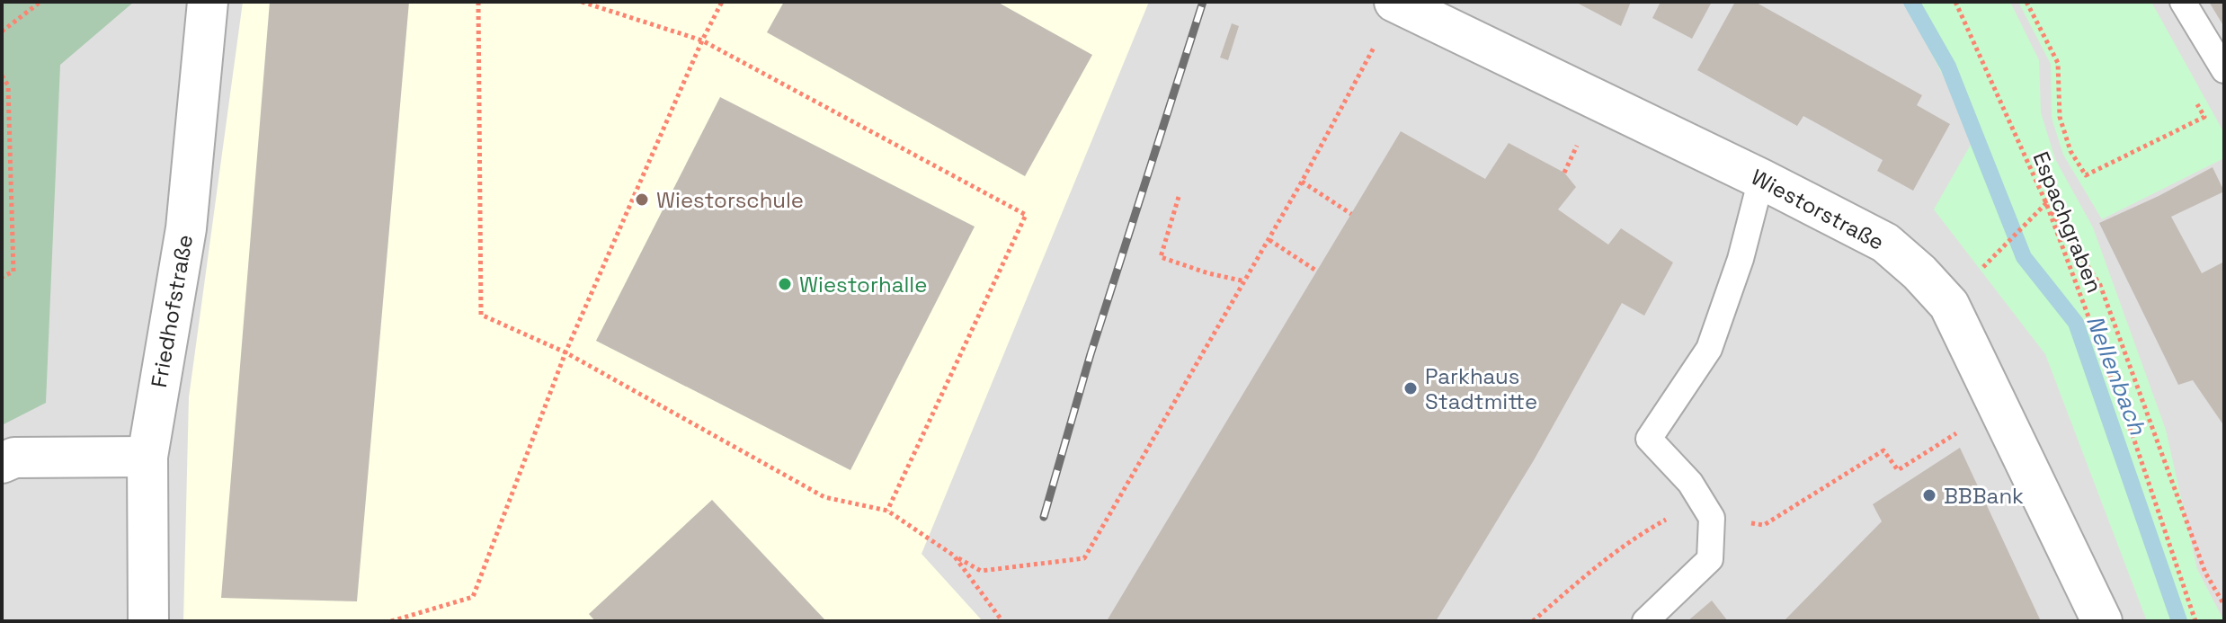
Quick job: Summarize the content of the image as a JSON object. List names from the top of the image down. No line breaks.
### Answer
{"streets":{"street":["Wiestorstraße","Friedhofstraße"],"path":["Espachgraben"]},"water":["Nellenbach"],"places":["Wiestorschule","Wiestorhalle","Parkhaus Stadtmitte","BBBank"]}
